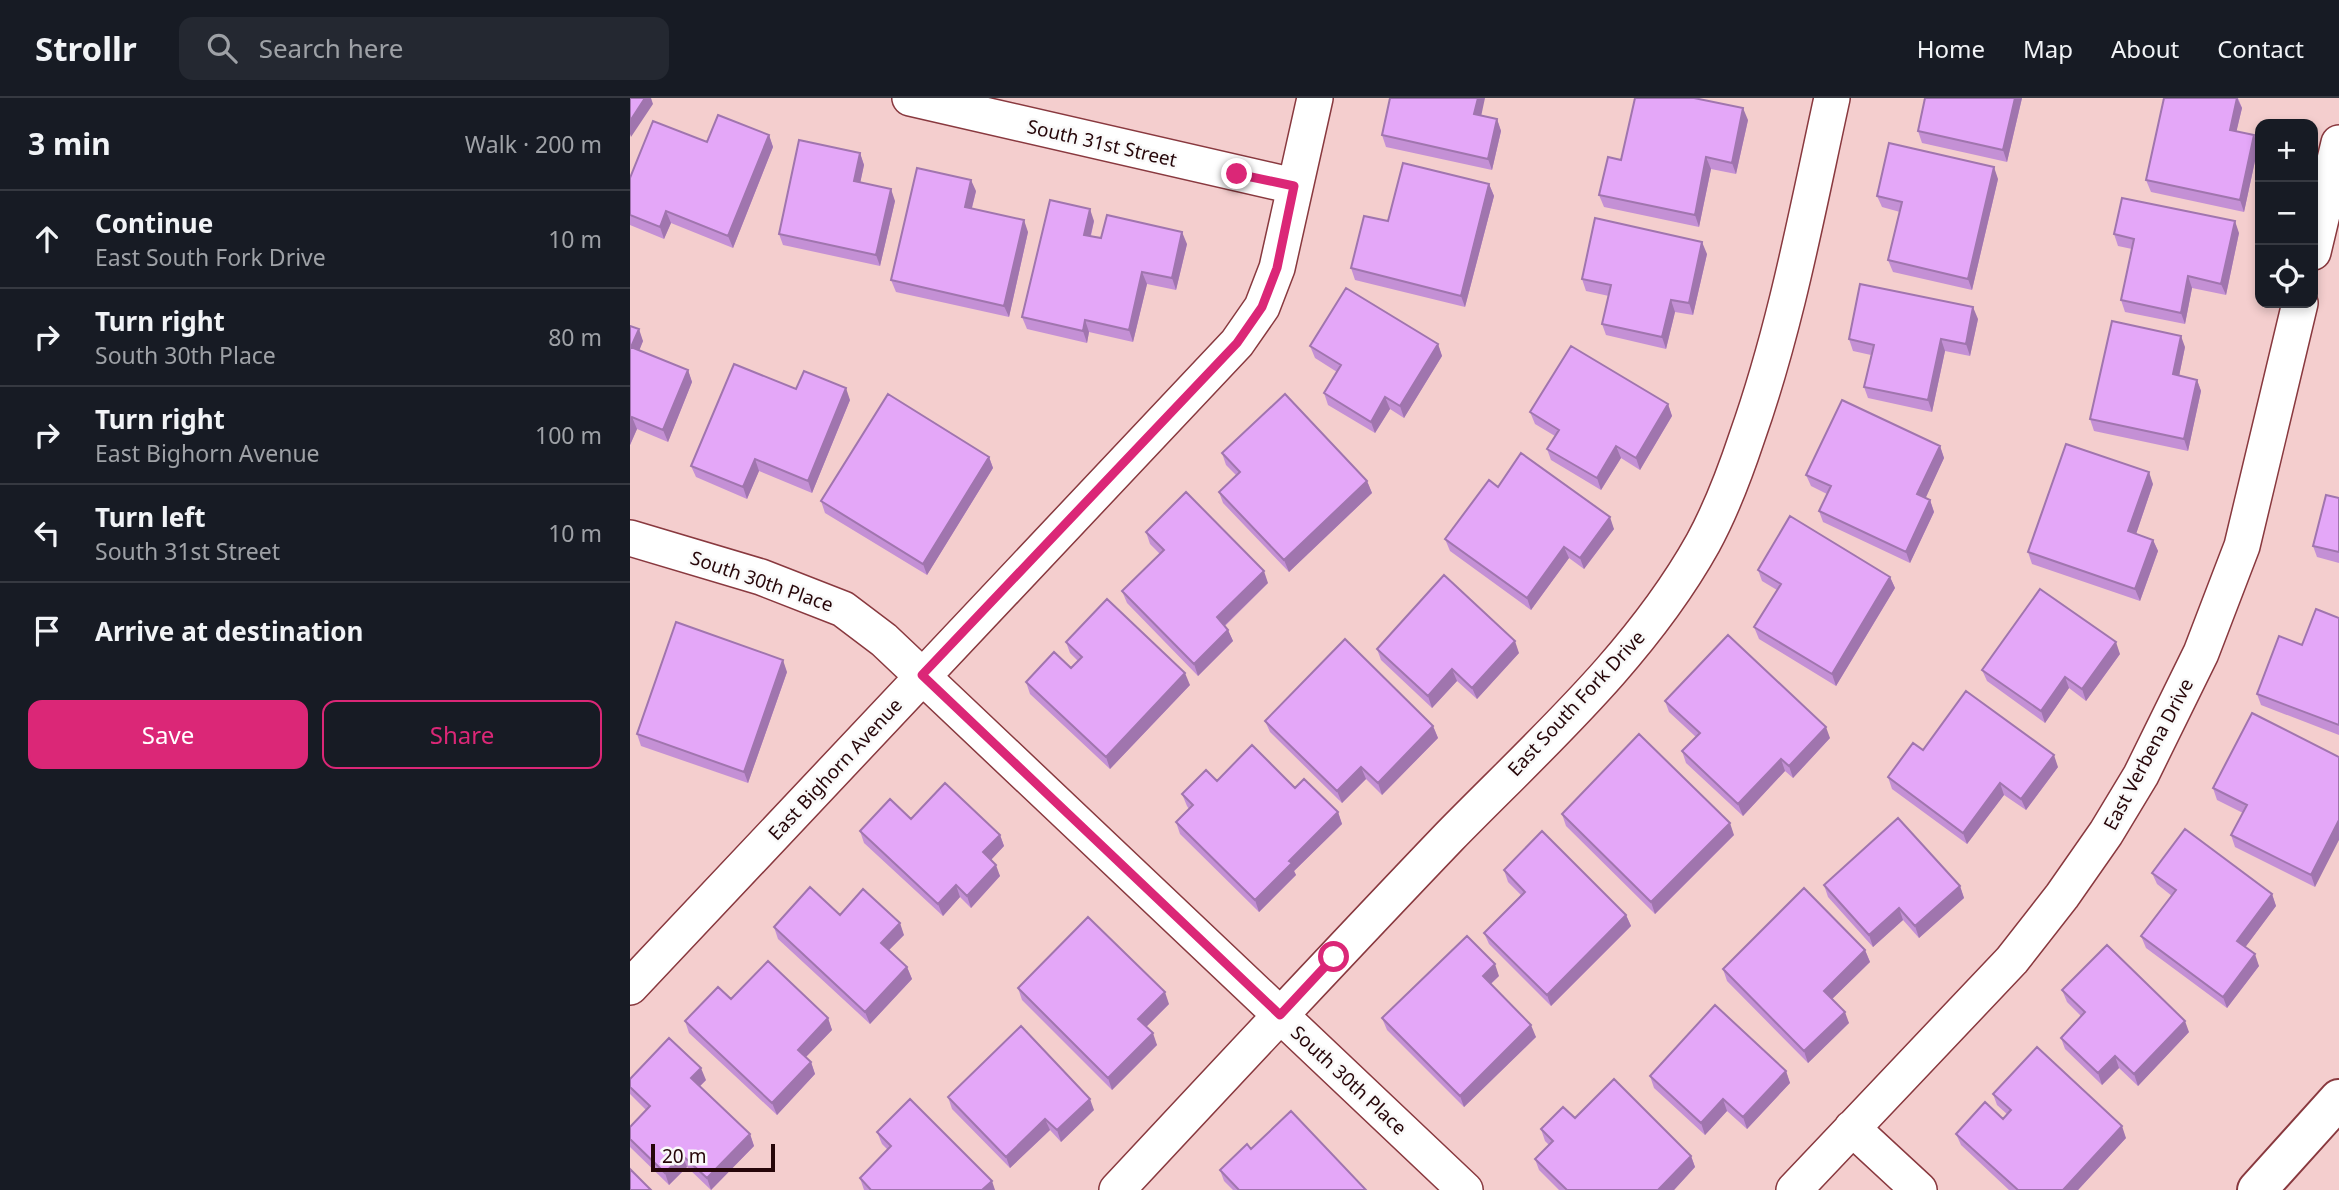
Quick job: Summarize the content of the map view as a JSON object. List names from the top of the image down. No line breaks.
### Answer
{"streets":{"street":["South 31st Street","South 30th Place","East South Fork Drive","East Verbena Drive","East Bighorn Avenue"]},"crossings":[["South 31st Street","East Bighorn Avenue"],["South 30th Place","East South Fork Drive"],["South 30th Place","East Bighorn Avenue"]],"scale_bar":"20 m","page":{"header":"Strollr","search":"Search here","nav":["Home","Map","About","Contact"],"heading":["3 min","Walk · 200 m"],"map_buttons":["+","−"],"list":[["Continue","East South Fork Drive","10 m"],["Turn right","South 30th Place","80 m"],["Turn right","East Bighorn Avenue","100 m"],["Turn left","South 31st Street","10 m"],"Arrive at destination"],"buttons":["Save","Share"],"scale":"20 m"}}
